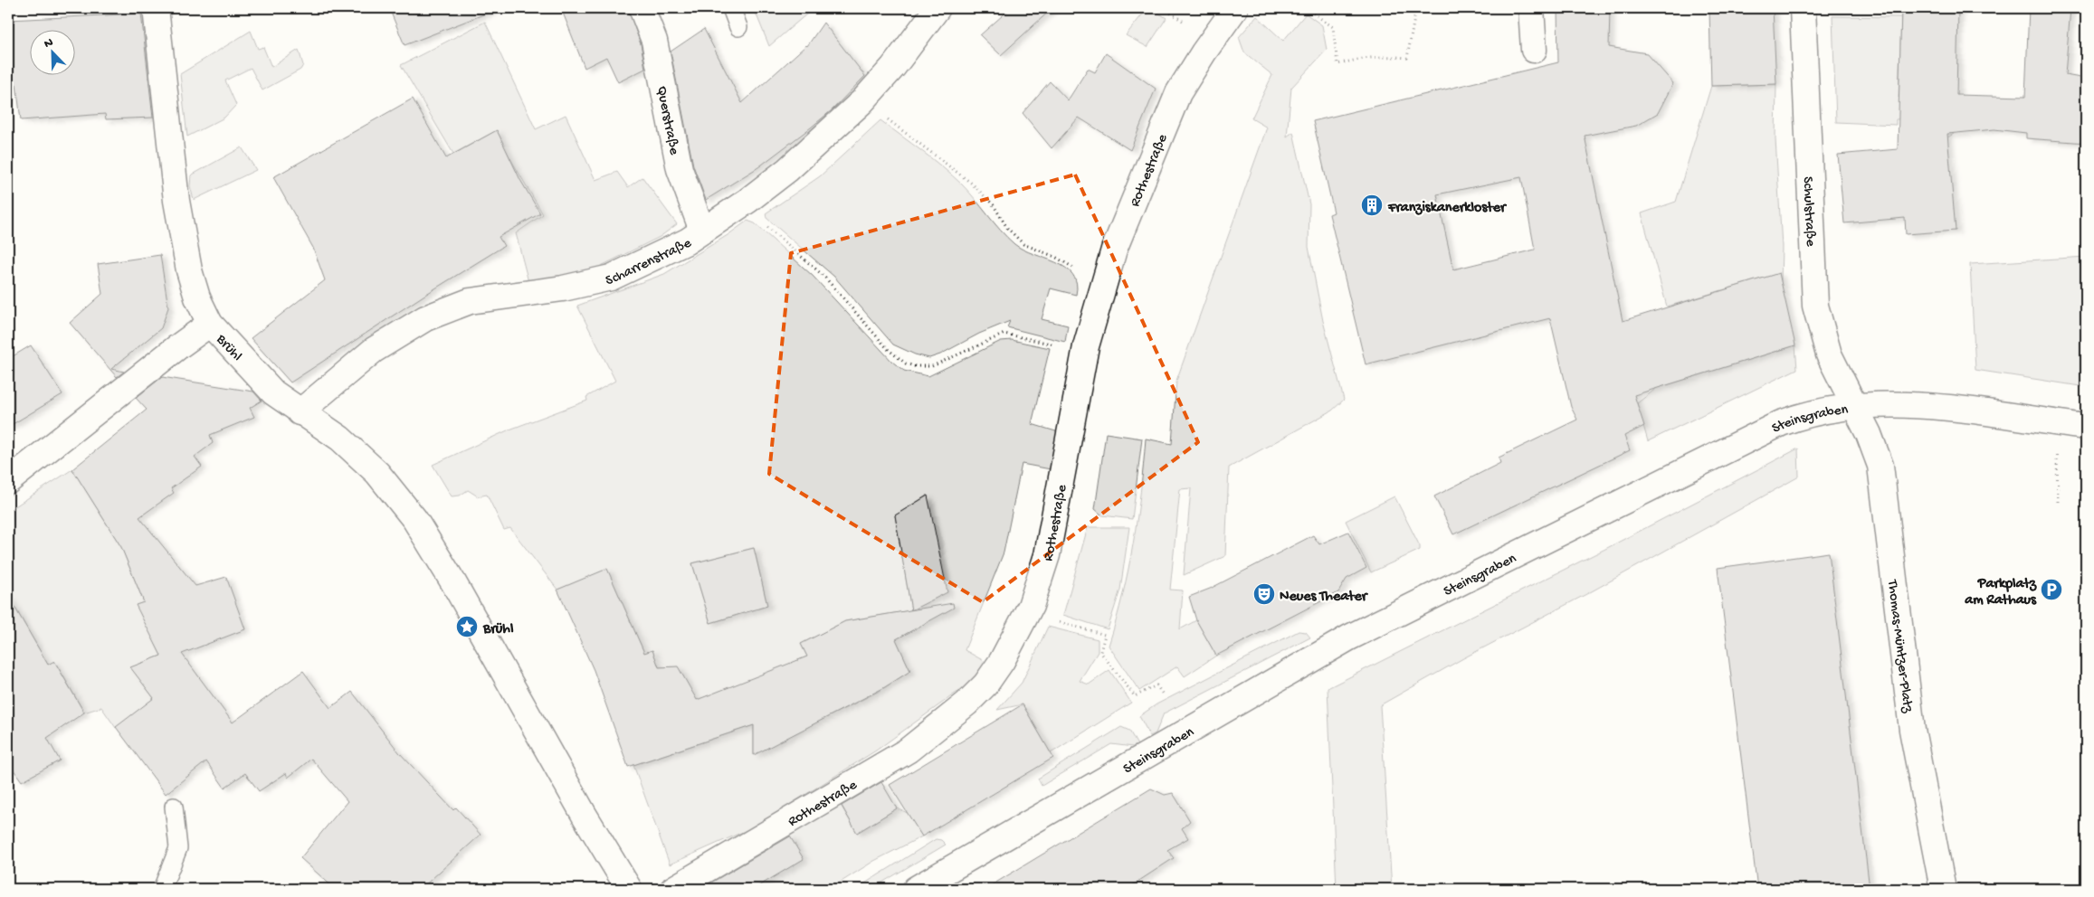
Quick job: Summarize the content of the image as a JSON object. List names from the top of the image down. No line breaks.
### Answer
{"streets":{"street":["Querstraße","Rothestraße","Schulstraße","Scharrenstraße","Brühl","Steinsgraben","Thomas-Müntzer-Platz"]},"crossings":[["Querstraße","Scharrenstraße"],["Schulstraße","Steinsgraben"],["Schulstraße","Thomas-Müntzer-Platz"],["Scharrenstraße","Brühl"],["Steinsgraben","Thomas-Müntzer-Platz"]],"places":{"building":["Franziskanerkloster"],"parking":["Parkplatz am Rathaus"],"theatre":["Neues Theater"],"place":["Brühl"]},"north":"top left"}
